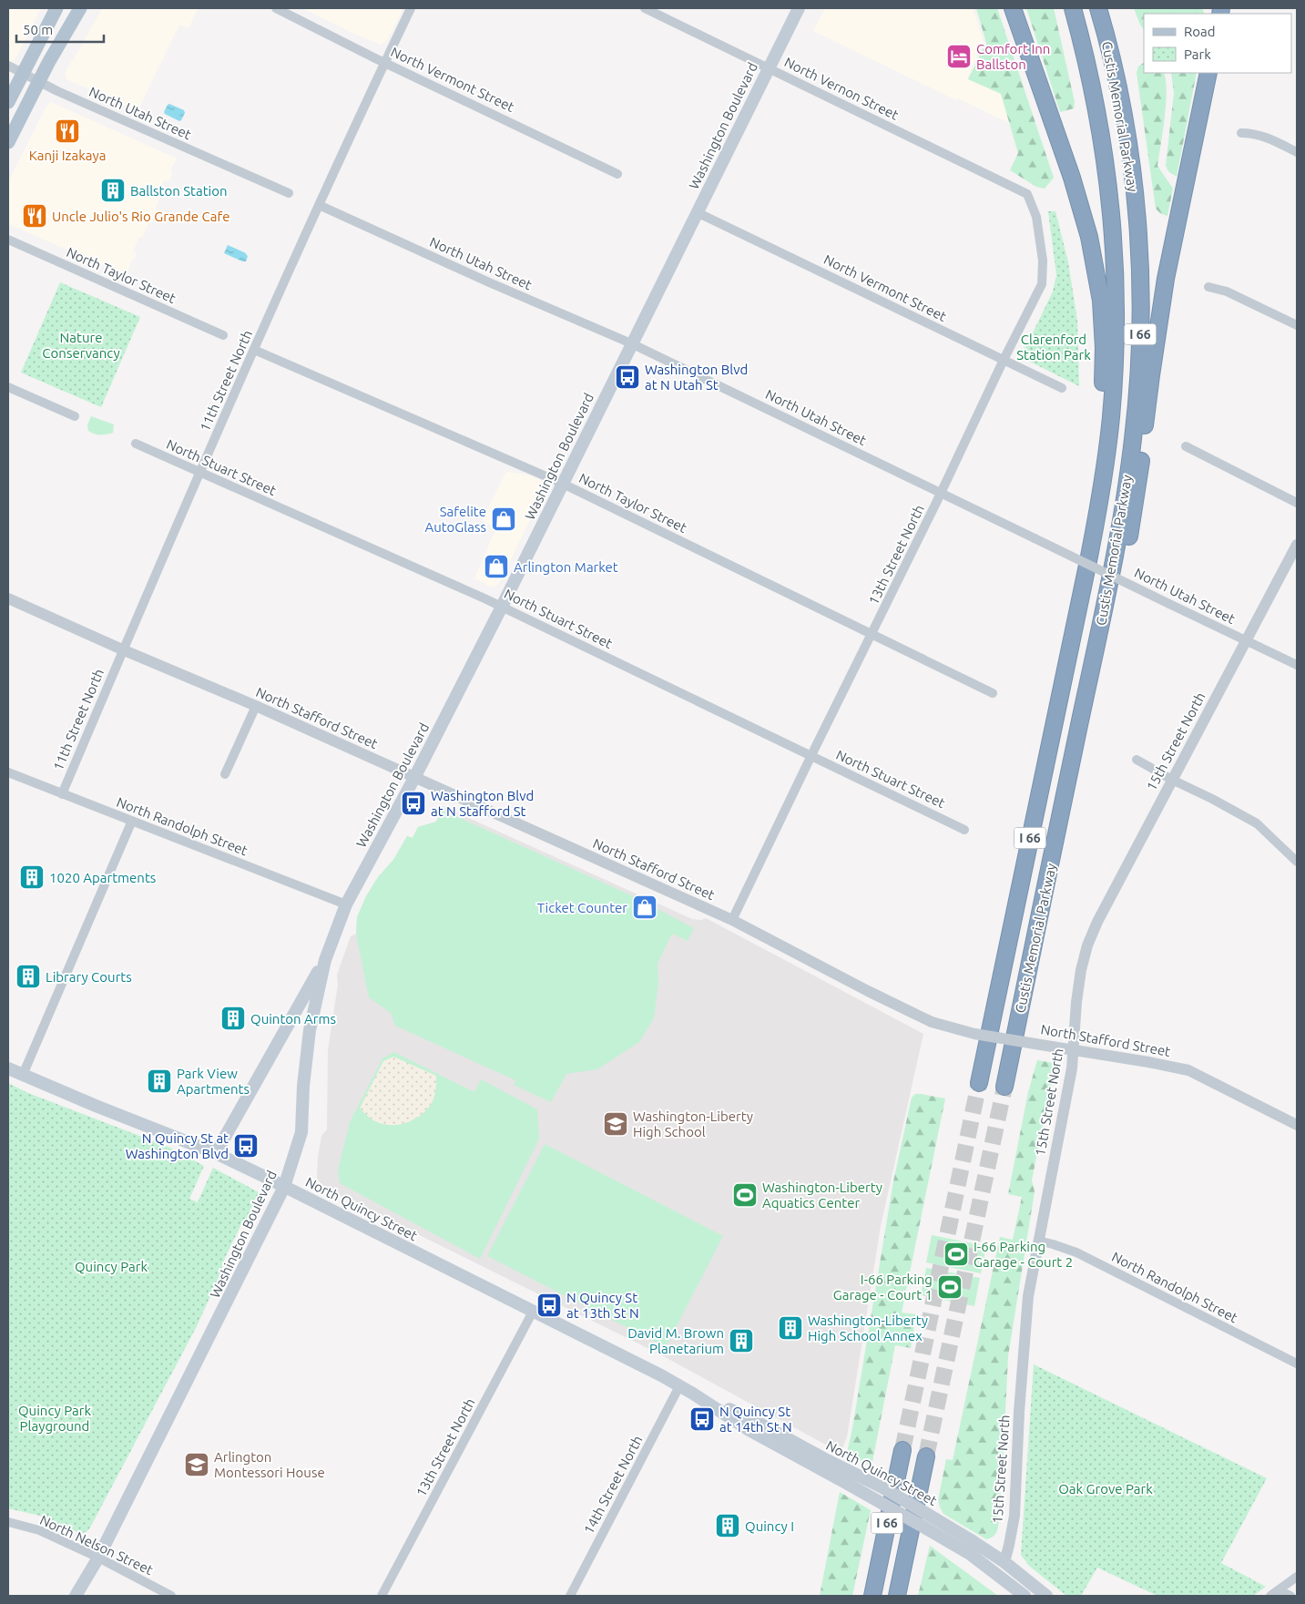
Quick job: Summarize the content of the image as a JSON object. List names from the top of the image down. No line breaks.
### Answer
{"streets":{"highway":["Custis Memorial Parkway","I 66"],"main road":["Washington Boulevard","North Quincy Street"],"street":["North Vermont Street","North Vernon Street","North Utah Street","North Taylor Street","11th Street North","North Stuart Street","13th Street North","North Stafford Street","15th Street North","North Randolph Street","14th Street North","North Nelson Street"]},"crossings":[["North Vermont Street","Washington Boulevard"],["North Vermont Street","11th Street North"],["North Vermont Street","13th Street North"],["North Vernon Street","Washington Boulevard"],["North Vernon Street","13th Street North"],["North Utah Street","Washington Boulevard"],["North Utah Street","11th Street North"],["North Utah Street","13th Street North"],["North Utah Street","15th Street North"],["Washington Boulevard","North Taylor Street"],["Washington Boulevard","North Stuart Street"],["Washington Boulevard","North Stafford Street"],["Washington Boulevard","North Randolph Street"],["Washington Boulevard","North Quincy Street"],["Washington Boulevard","North Nelson Street"],["North Taylor Street","11th Street North"],["North Taylor Street","13th Street North"],["11th Street North","North Stuart Street"],["11th Street North","North Stafford Street"],["11th Street North","North Randolph Street"],["North Stuart Street","13th Street North"],["13th Street North","North Stafford Street"],["13th Street North","North Quincy Street"],["North Stafford Street","15th Street North"],["15th Street North","North Randolph Street"],["15th Street North","North Quincy Street"],["North Quincy Street","14th Street North"]],"parks":["Nature Conservancy","Clarenford Station Park","Quincy Park","Quincy Park Playground","Oak Grove Park"],"places":{"hotel":["Comfort Inn Ballston"],"restaurant":["Kanji Izakaya","Uncle Julio's Rio Grande Cafe"],"building":["Ballston Station","1020 Apartments","Library Courts","Quinton Arms","Park View Apartments","Washington-Liberty High School Annex","David M. Brown Planetarium","Quincy I"],"bus stop":["Washington Blvd at N Utah St","Washington Blvd at N Stafford St","N Quincy St at Washington Blvd","N Quincy St at 13th St N","N Quincy St at 14th St N"],"shop":["Safelite AutoGlass","Arlington Market","Ticket Counter"],"school or university":["Washington-Liberty High School","Arlington Montessori House"],"sports":["Washington-Liberty Aquatics Center","I-66 Parking Garage - Court 2","I-66 Parking Garage - Court 1"]},"legend":["Road","Park"],"scale_bar":"50 m"}
